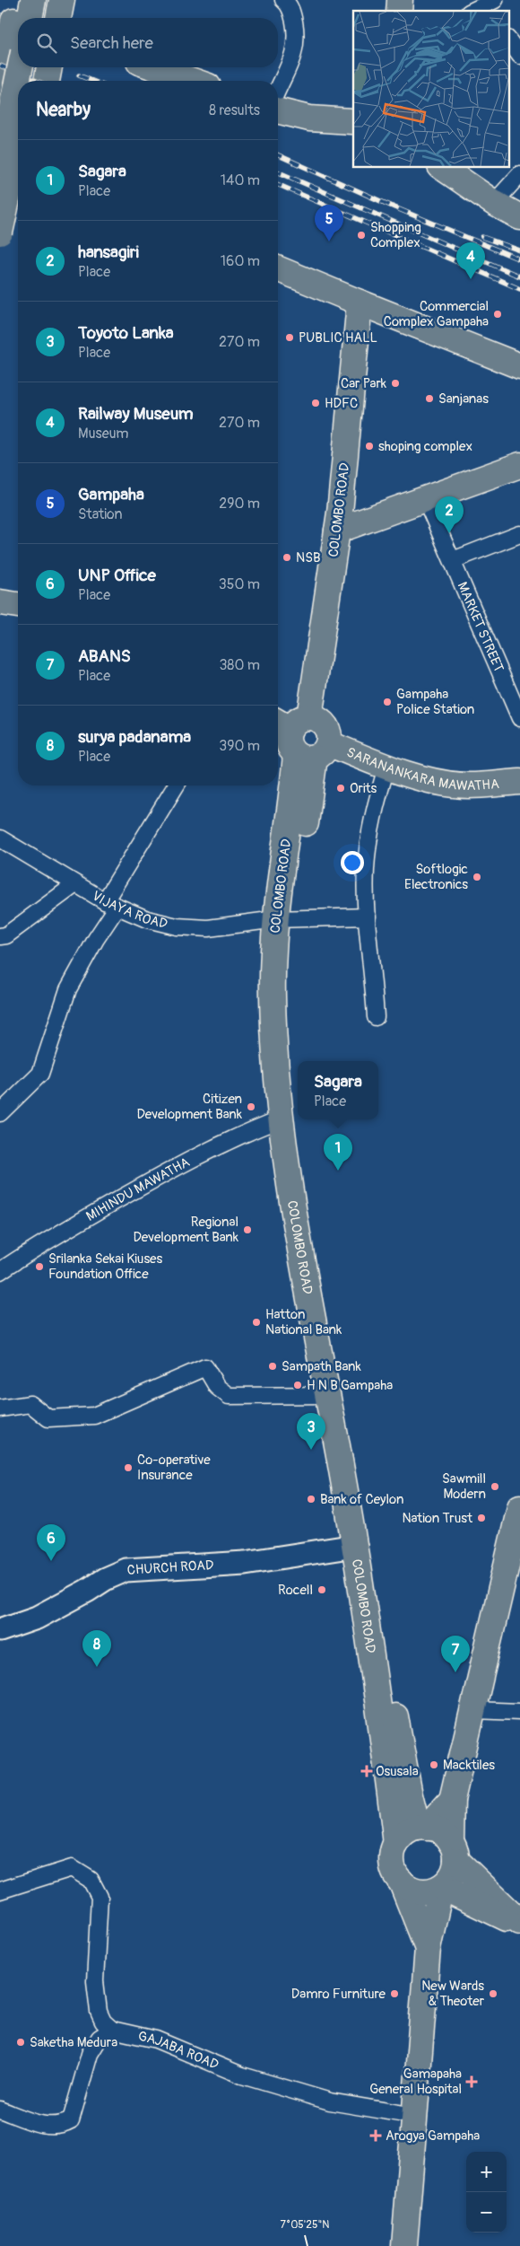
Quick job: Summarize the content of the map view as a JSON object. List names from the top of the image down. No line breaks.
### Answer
{"streets":{"main road":["COLOMBO ROAD","SARANANKARA MAWATHA"],"street":["MARKET STREET","VIJAYA ROAD","MIHINDU MAWATHA","CHURCH ROAD","GAJABA ROAD"]},"crossings":[["COLOMBO ROAD","SARANANKARA MAWATHA"],["COLOMBO ROAD","VIJAYA ROAD"],["COLOMBO ROAD","MIHINDU MAWATHA"],["COLOMBO ROAD","CHURCH ROAD"]],"places":{"other":["Shopping Complex","Commercial Complex Gampaha","PUBLIC HALL","Car Park","Sanjanas","HDFC","shoping complex","NSB","Gampaha Police Station","Orits","Softlogic Electronics","Citizen Development Bank","Regional Development Bank","Srilanka Sekai Kiuses Foundation Office","Hatton National Bank","Sampath Bank","H N B Gampaha","Co-operative Insurance","Sawmill Modern","Bank of Ceylon","Nation Trust","Rocell","Macktiles","Damro Furniture","New Wards & Theoter","Saketha Medura"],"health":["Osusala","Gamapaha General Hospital","Arogya Gampaha"]},"page":{"search":"Search here","heading":["Nearby","8 results"],"list":[{"mark":"1","name":"Sagara","note":"Place","value":"140 m"},{"mark":"2","name":"hansagiri","note":"Place","value":"160 m"},{"mark":"3","name":"Toyoto Lanka","note":"Place","value":"270 m"},{"mark":"4","name":"Railway Museum","note":"Museum","value":"270 m"},{"mark":"5","name":"Gampaha","note":"Station","value":"290 m"},{"mark":"6","name":"UNP Office","note":"Place","value":"350 m"},{"mark":"7","name":"ABANS","note":"Place","value":"380 m"},{"mark":"8","name":"surya padanama","note":"Place","value":"390 m"}],"pins":["5","4","2","1","3","6","8","7"],"popup":["Sagara","Place"],"map_buttons":["+","−"]},"coordinates":["7°05'25\"N"]}
